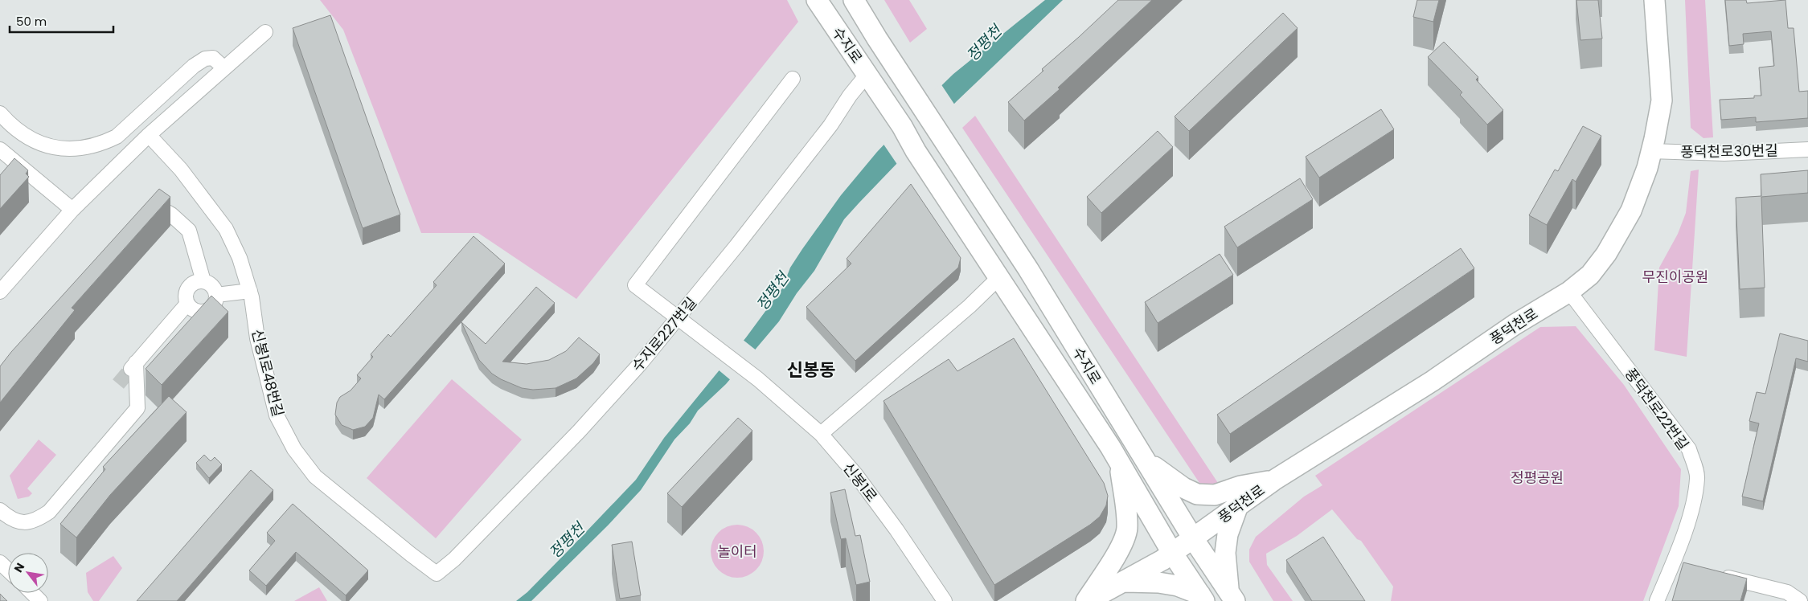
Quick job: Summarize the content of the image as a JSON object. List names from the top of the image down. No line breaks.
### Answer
{"streets":{"main road":["수지로","풍덕천로"],"street":["풍덕천로30번길","수지로227번길","신봉1로48번길","풍덕천로22번길","신봉1로"]},"crossings":[["수지로","풍덕천로"],["수지로","수지로227번길"],["풍덕천로30번길","풍덕천로"],["풍덕천로","풍덕천로22번길"],["수지로227번길","신봉1로48번길"],["수지로227번길","신봉1로"]],"districts":["신봉동"],"water":["정평천"],"parks":["무진이공원","정평공원","놀이터"],"scale_bar":"50 m","north":"top left"}
